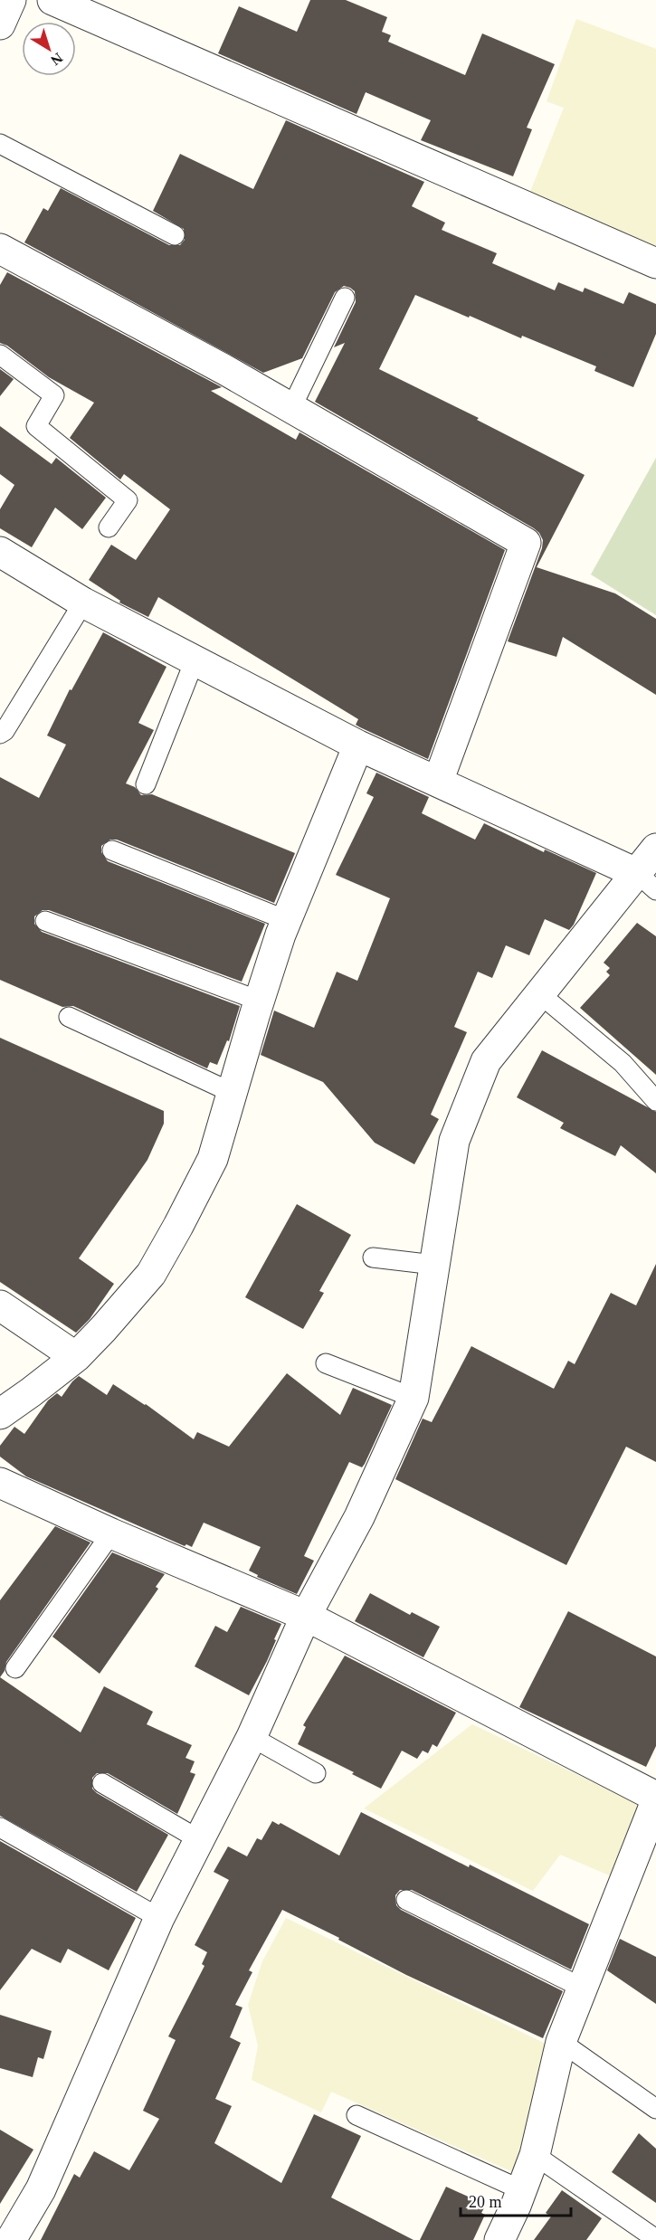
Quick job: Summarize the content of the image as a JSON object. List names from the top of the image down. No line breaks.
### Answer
{"scale_bar":"20 m","north":"bottom right"}
